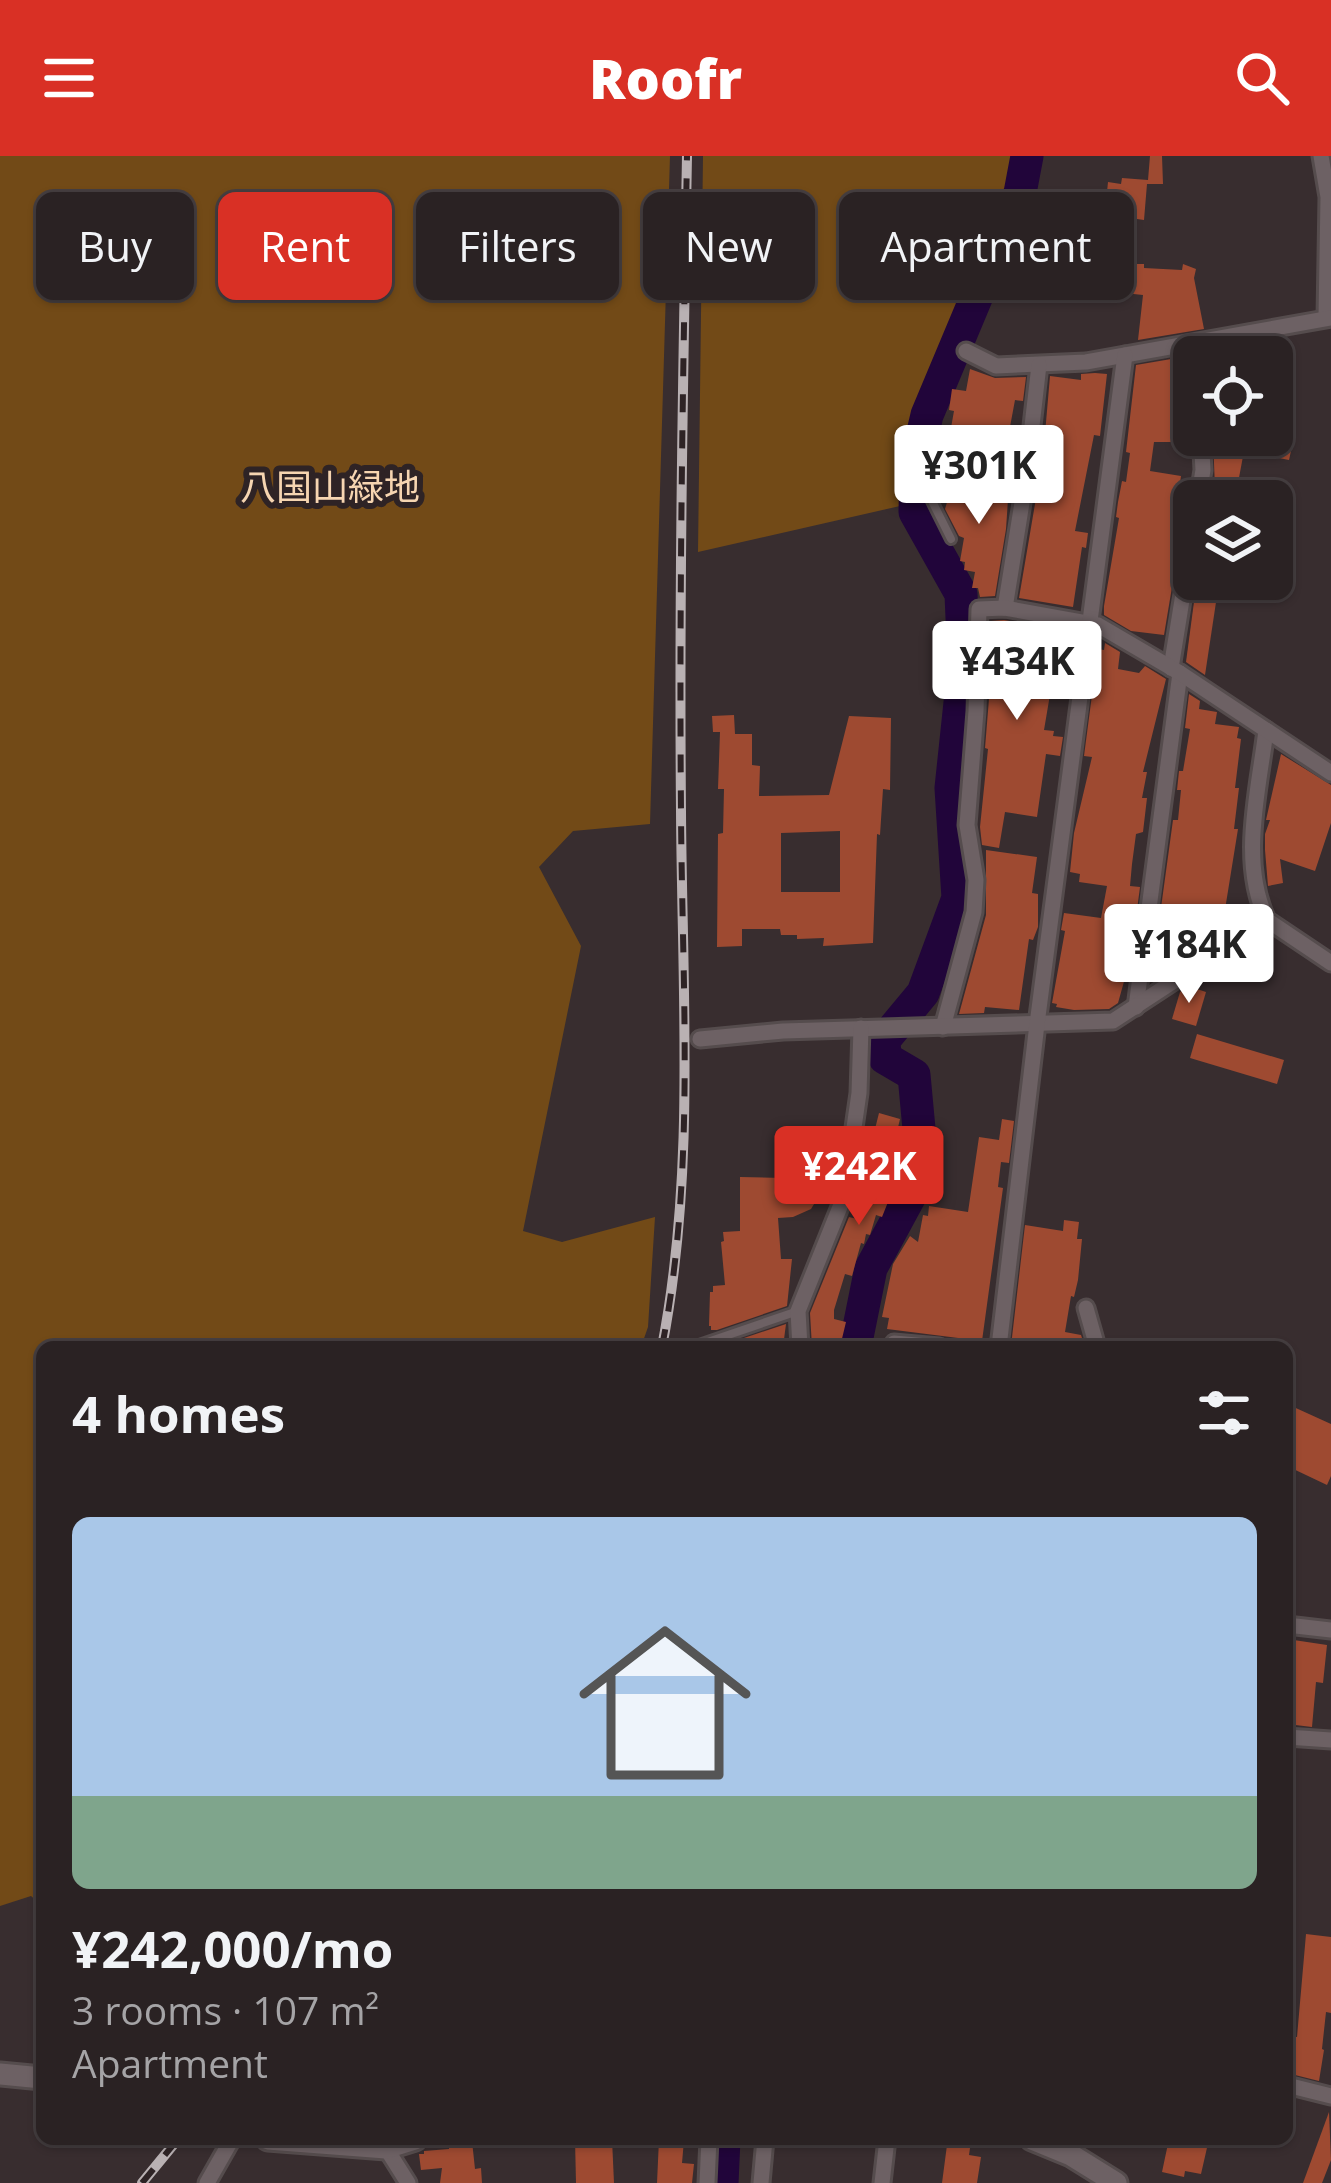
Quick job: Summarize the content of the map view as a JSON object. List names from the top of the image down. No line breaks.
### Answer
{"parks":["八国山緑地"],"page":{"header":"Roofr","chip":["Buy","Rent","Filters","New","Apartment"],"price":["¥301K","¥434K","¥184K","¥242K"],"heading":"4 homes","list":[{"name":"¥242,000/mo","note":"3 rooms · 107 m² · Apartment"}]}}
